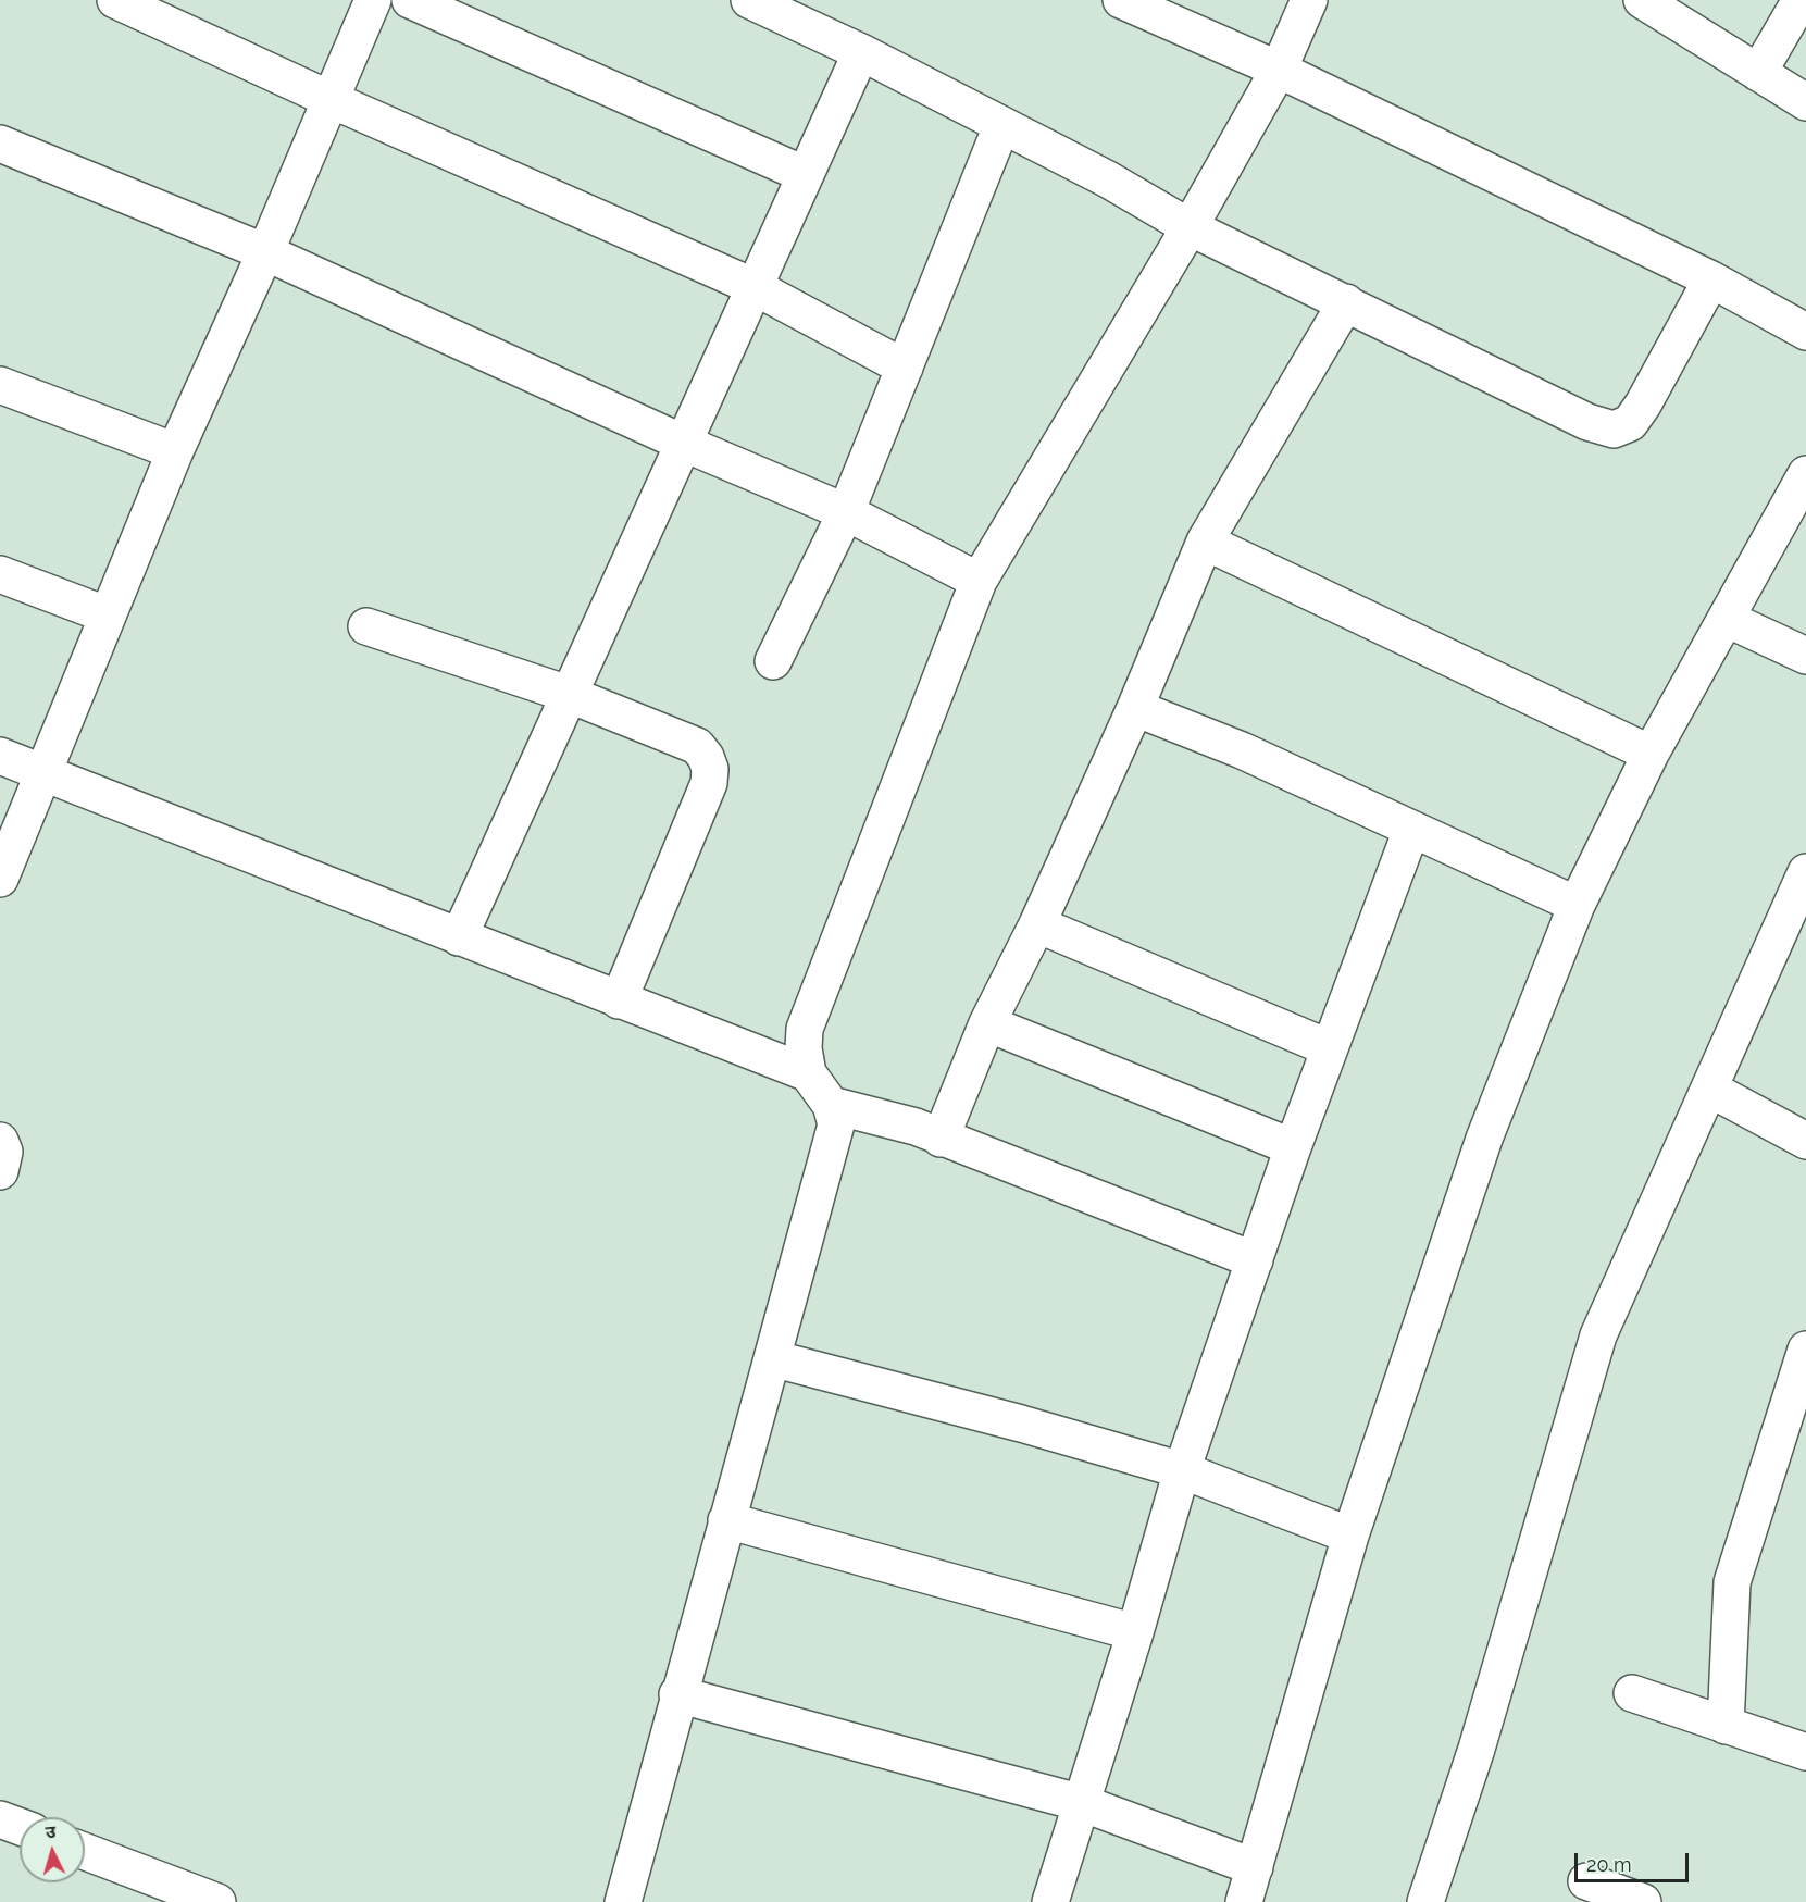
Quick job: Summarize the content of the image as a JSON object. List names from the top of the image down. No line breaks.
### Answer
{"scale_bar":"20 m","north":"top"}
